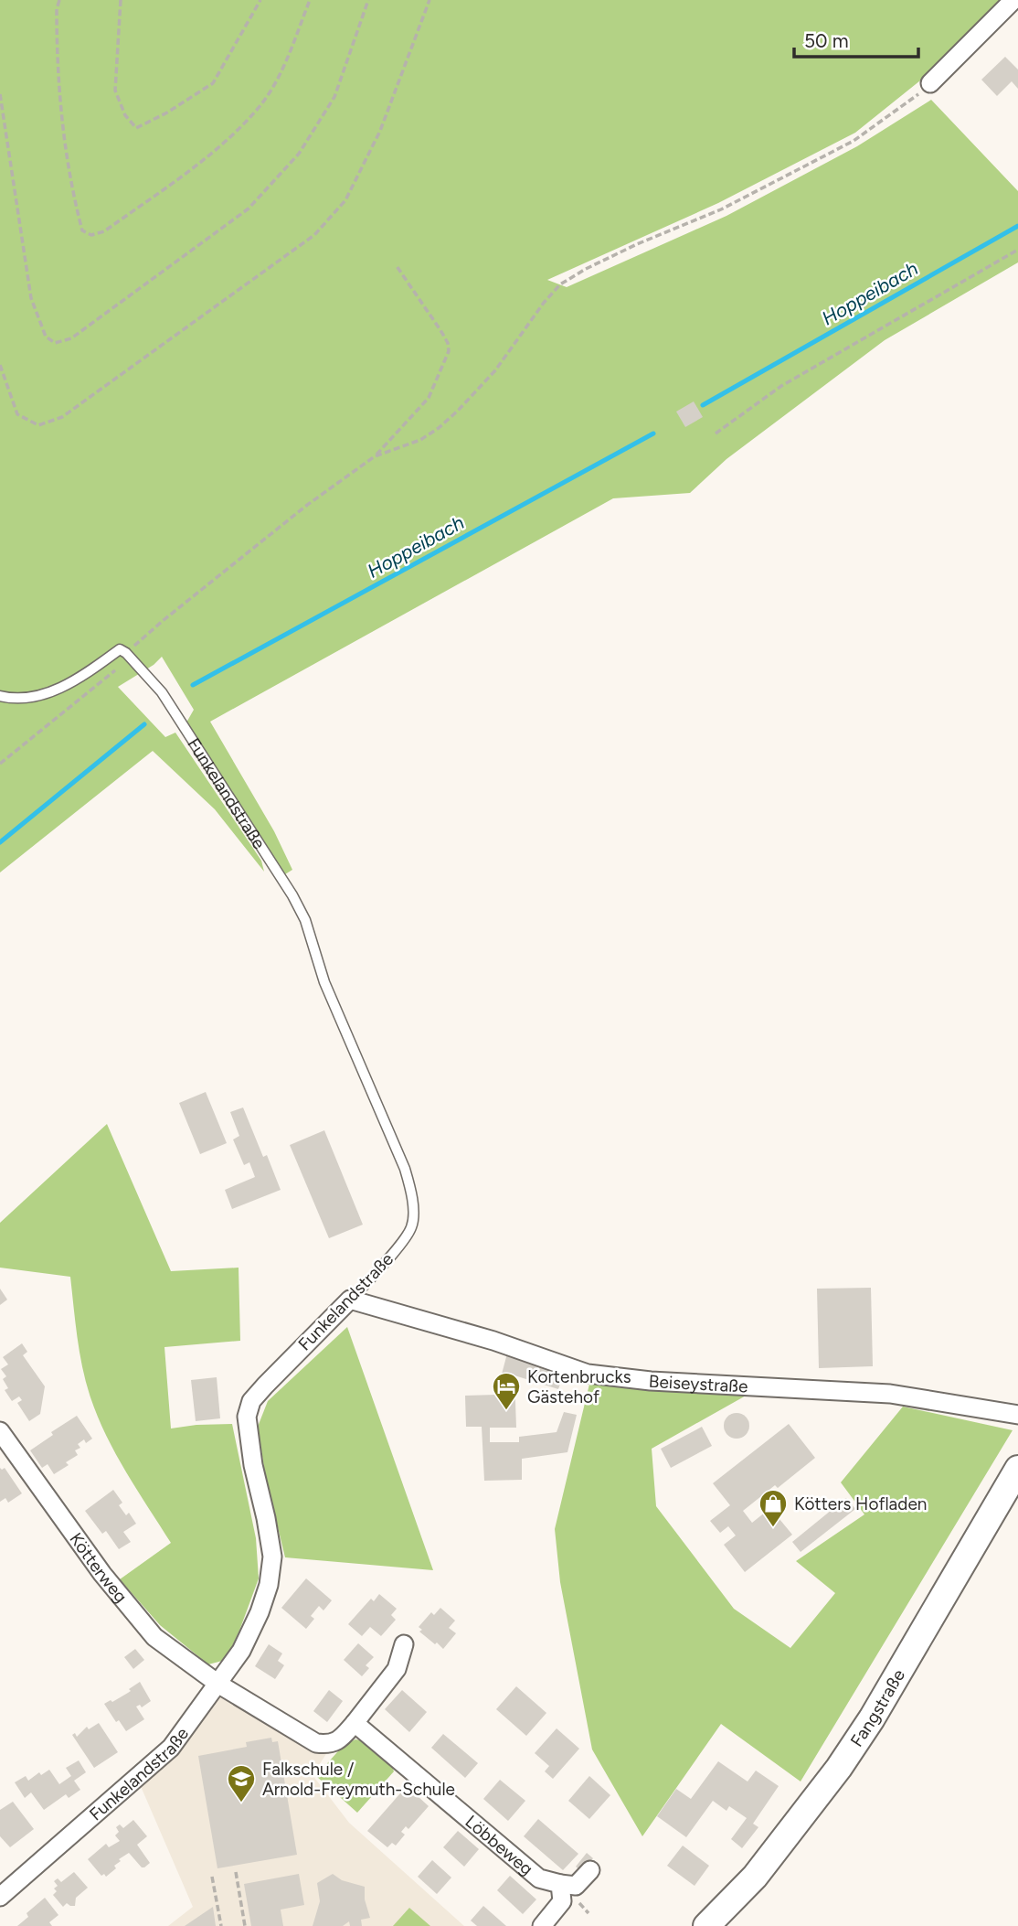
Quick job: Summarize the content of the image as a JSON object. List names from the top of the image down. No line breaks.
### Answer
{"streets":{"main road":["Fangstraße"],"street":["Funkelandstraße","Beiseystraße","Kötterweg","Löbbeweg"]},"crossings":[["Funkelandstraße","Beiseystraße"],["Funkelandstraße","Kötterweg"]],"water":["Hoppeibach"],"places":{"hotel":["Kortenbrucks Gästehof"],"shop":["Kötters Hofladen"],"school or university":["Falkschule / Arnold-Freymuth-Schule"]},"scale_bar":"50 m"}
